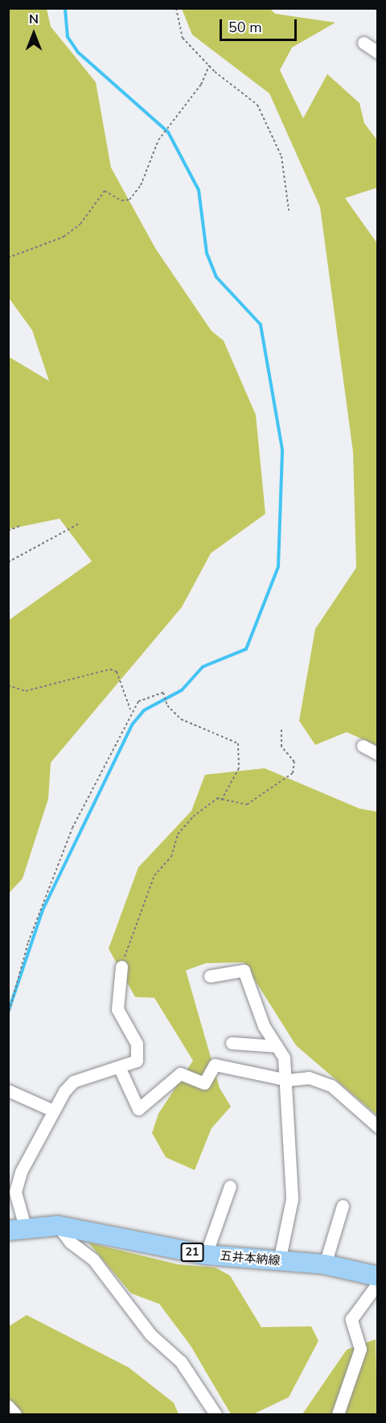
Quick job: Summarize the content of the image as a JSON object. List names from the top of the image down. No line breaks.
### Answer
{"streets":{"main road":["21","五井本納線"]},"scale_bar":"50 m","north":"top"}
